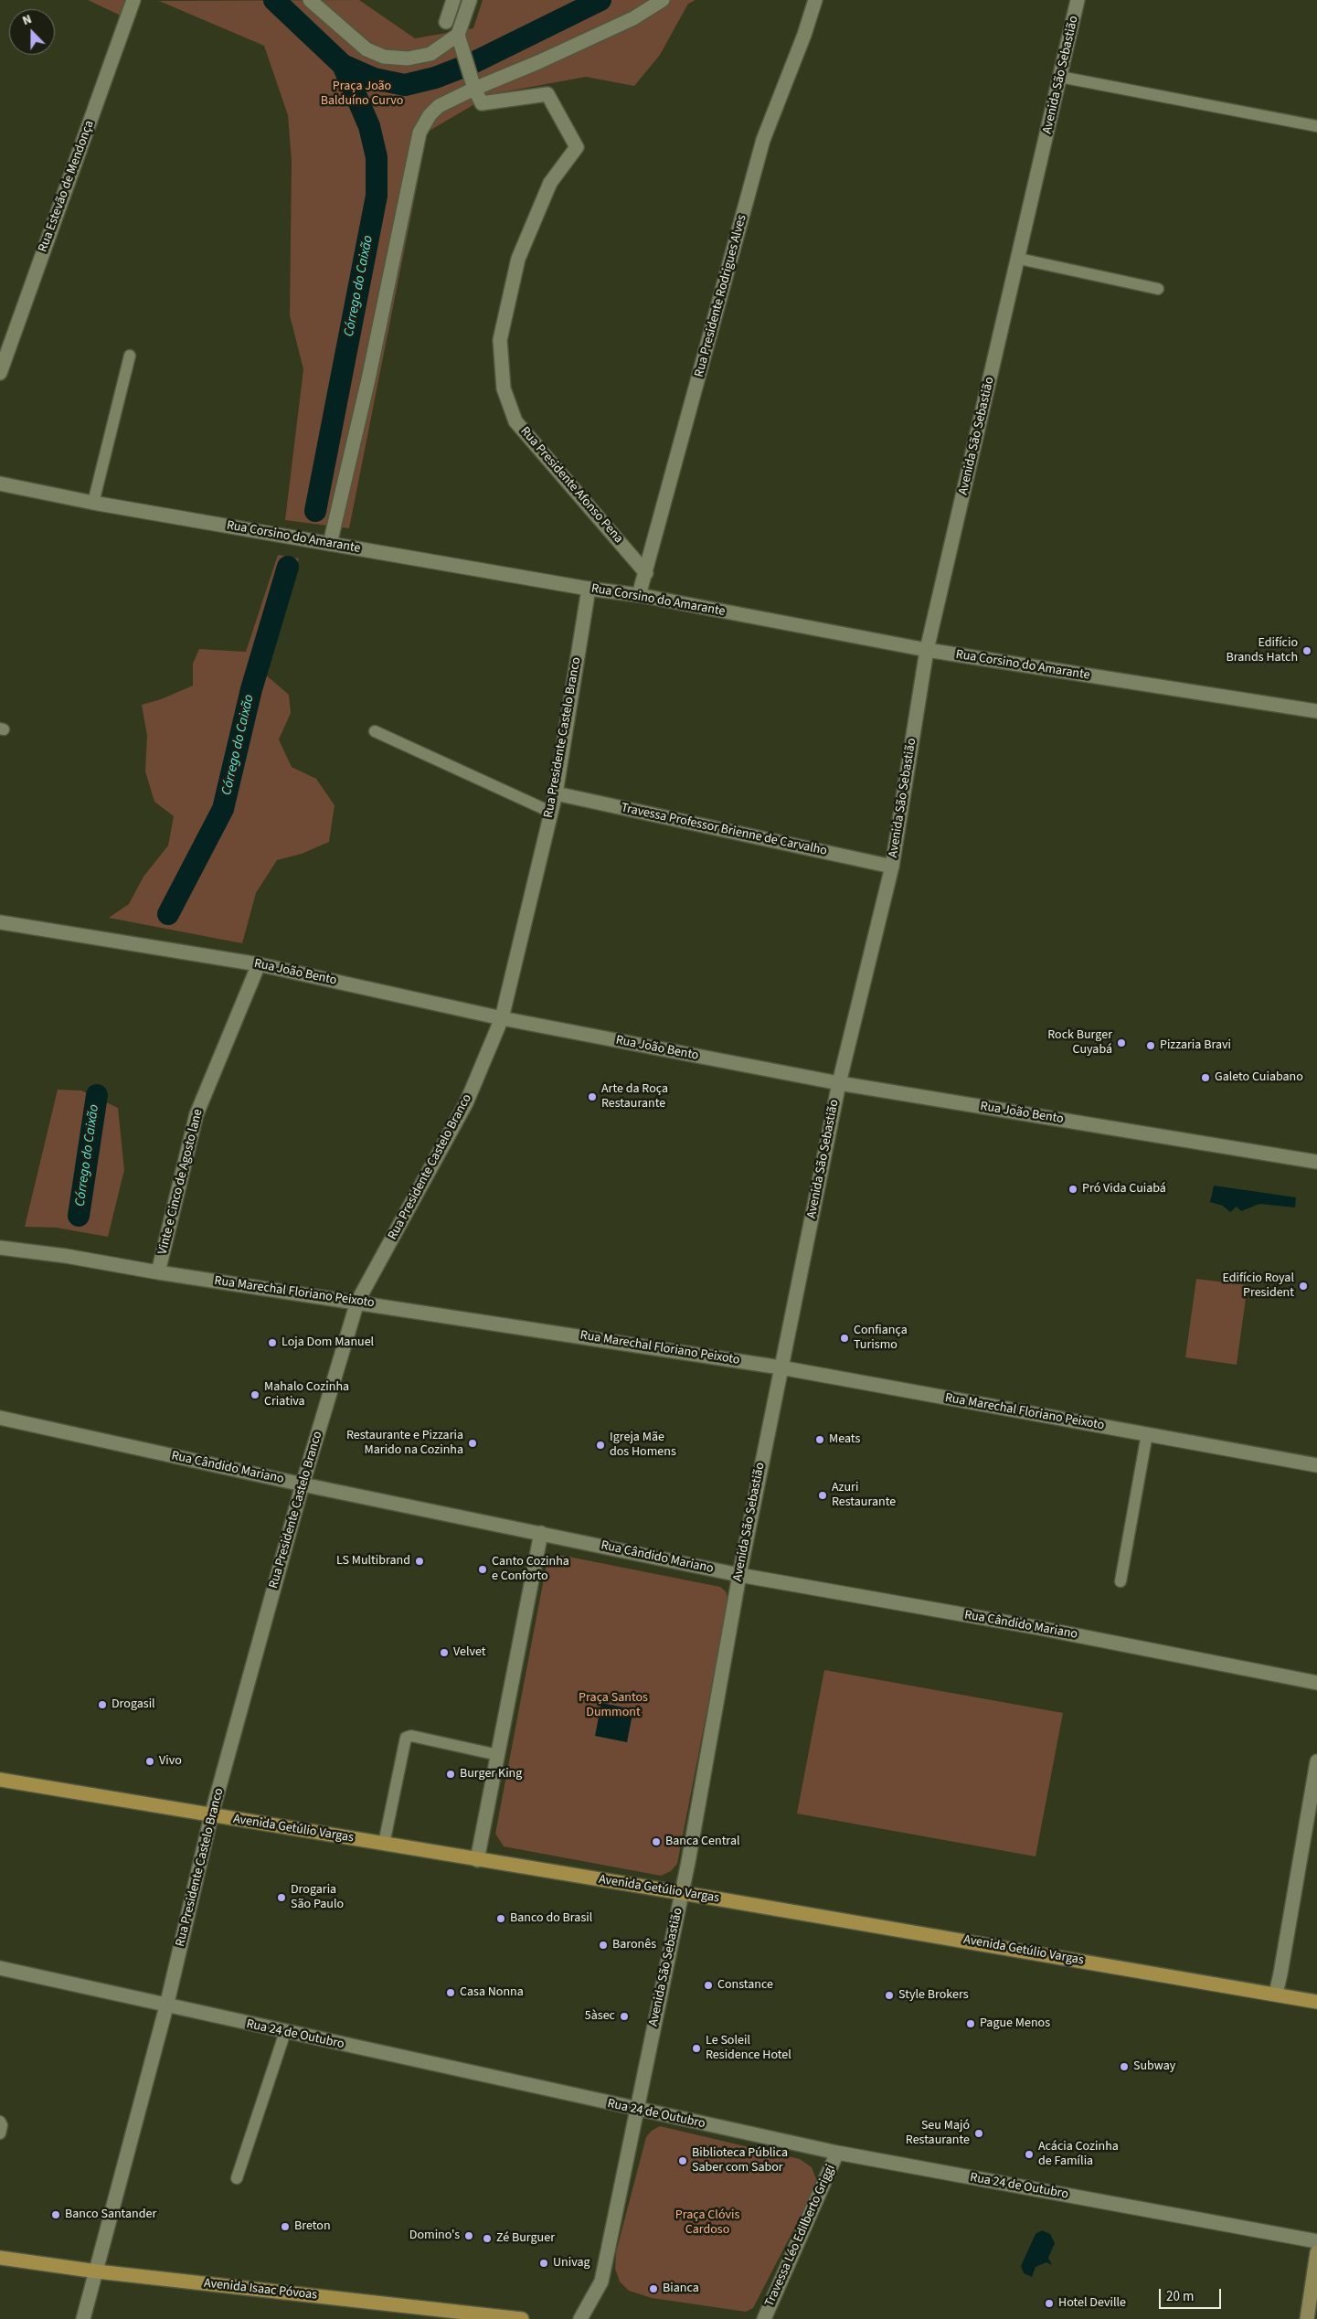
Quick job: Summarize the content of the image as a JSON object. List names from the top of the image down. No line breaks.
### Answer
{"streets":{"main road":["Avenida Getúlio Vargas","Avenida Isaac Póvoas"],"street":["Avenida São Sebastião","Rua Estevão de Mendonça","Rua Presidente Rodrigues Alves","Rua Presidente Afonso Pena","Rua Corsino do Amarante","Rua Presidente Castelo Branco","Travessa Professor Brienne de Carvalho","Rua João Bento","Vinte e Cinco de Agosto lane","Rua Marechal Floriano Peixoto","Rua Cândido Mariano","Rua 24 de Outubro","Travessa Léo Edilberto Griggi"]},"crossings":[["Avenida São Sebastião","Rua Corsino do Amarante"],["Avenida São Sebastião","Travessa Professor Brienne de Carvalho"],["Avenida São Sebastião","Rua João Bento"],["Avenida São Sebastião","Rua Marechal Floriano Peixoto"],["Avenida São Sebastião","Rua Cândido Mariano"],["Avenida São Sebastião","Avenida Getúlio Vargas"],["Avenida São Sebastião","Rua 24 de Outubro"],["Rua Presidente Rodrigues Alves","Rua Presidente Afonso Pena"],["Rua Presidente Rodrigues Alves","Rua Corsino do Amarante"],["Rua Corsino do Amarante","Rua Presidente Castelo Branco"],["Rua Presidente Castelo Branco","Travessa Professor Brienne de Carvalho"],["Rua Presidente Castelo Branco","Rua João Bento"],["Rua Presidente Castelo Branco","Rua Marechal Floriano Peixoto"],["Rua Presidente Castelo Branco","Rua Cândido Mariano"],["Rua Presidente Castelo Branco","Avenida Getúlio Vargas"],["Rua Presidente Castelo Branco","Rua 24 de Outubro"],["Rua Presidente Castelo Branco","Avenida Isaac Póvoas"],["Rua João Bento","Vinte e Cinco de Agosto lane"],["Vinte e Cinco de Agosto lane","Rua Marechal Floriano Peixoto"],["Rua 24 de Outubro","Travessa Léo Edilberto Griggi"]],"water":["Córrego do Caixão"],"parks":["Praça João Balduíno Curvo","Praça Santos Dummont","Praça Clóvis Cardoso"],"places":["Edifício Brands Hatch","Rock Burger Cuyabá","Pizzaria Bravi","Galeto Cuiabano","Arte da Roça Restaurante","Pró Vida Cuiabá","Edifício Royal President","Confiança Turismo","Loja Dom Manuel","Mahalo Cozinha Criativa","Meats","Restaurante e Pizzaria Marido na Cozinha","Igreja Mãe dos Homens","Azuri Restaurante","LS Multibrand","Canto Cozinha e Conforto","Velvet","Drogasil","Vivo","Burger King","Banca Central","Drogaria São Paulo","Banco do Brasil","Baronês","Constance","Casa Nonna","Style Brokers","5àsec","Pague Menos","Le Soleil Residence Hotel","Subway","Seu Majó Restaurante","Acácia Cozinha de Família","Biblioteca Pública Saber com Sabor","Banco Santander","Breton","Domino's","Zé Burguer","Univag","Bianca","Hotel Deville"],"scale_bar":"20 m","north":"top"}
